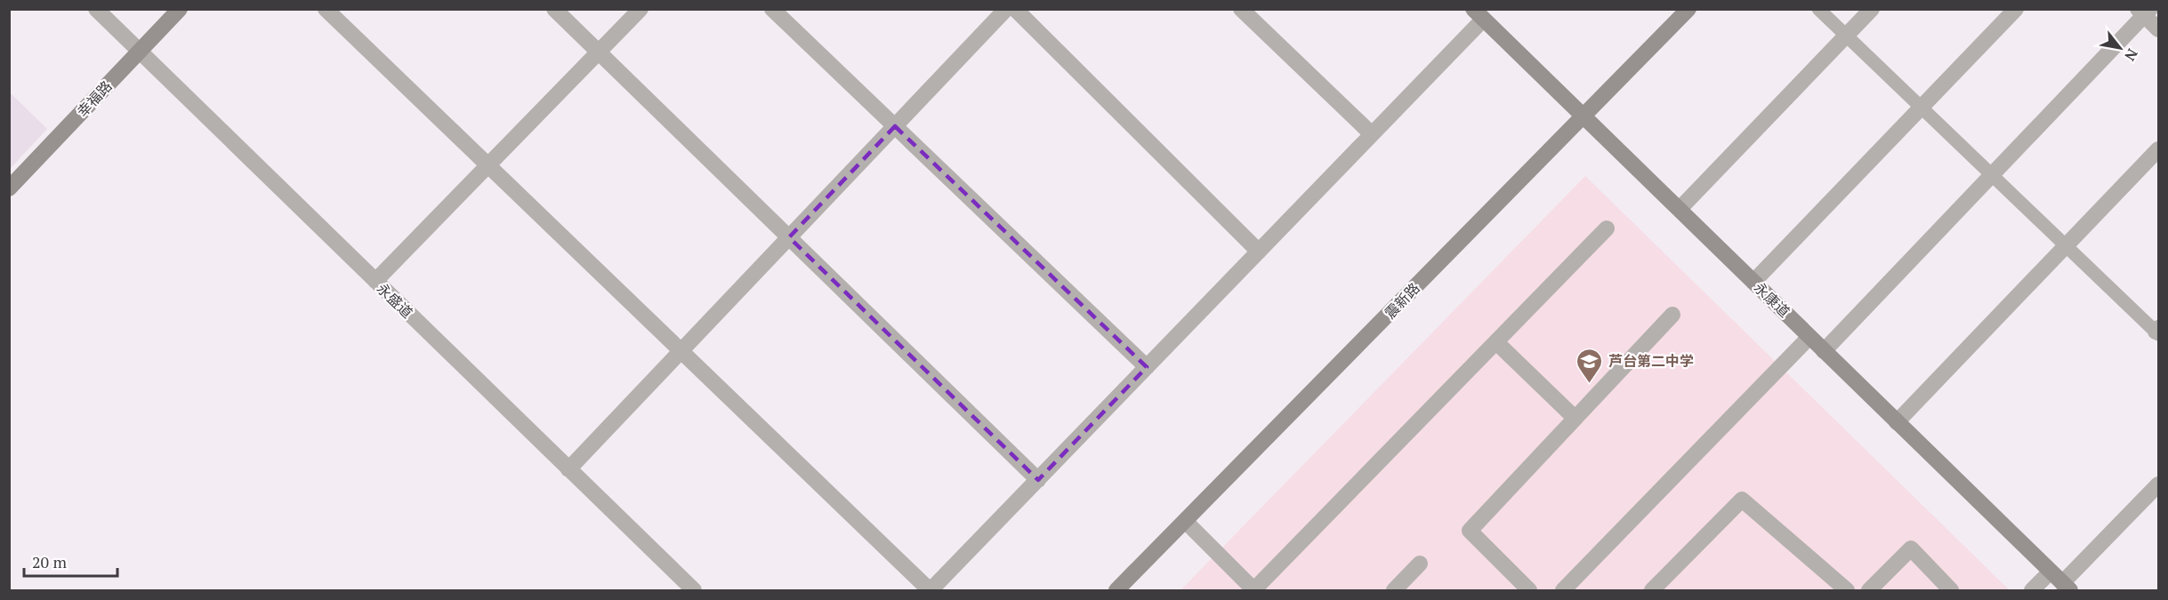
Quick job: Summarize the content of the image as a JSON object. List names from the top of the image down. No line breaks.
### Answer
{"streets":{"street":["幸福路","永康道","永盛道","震新路"]},"crossings":[["幸福路","永盛道"],["永康道","震新路"]],"places":{"school or university":["芦台第二中学"]},"scale_bar":"20 m","north":"bottom right"}
